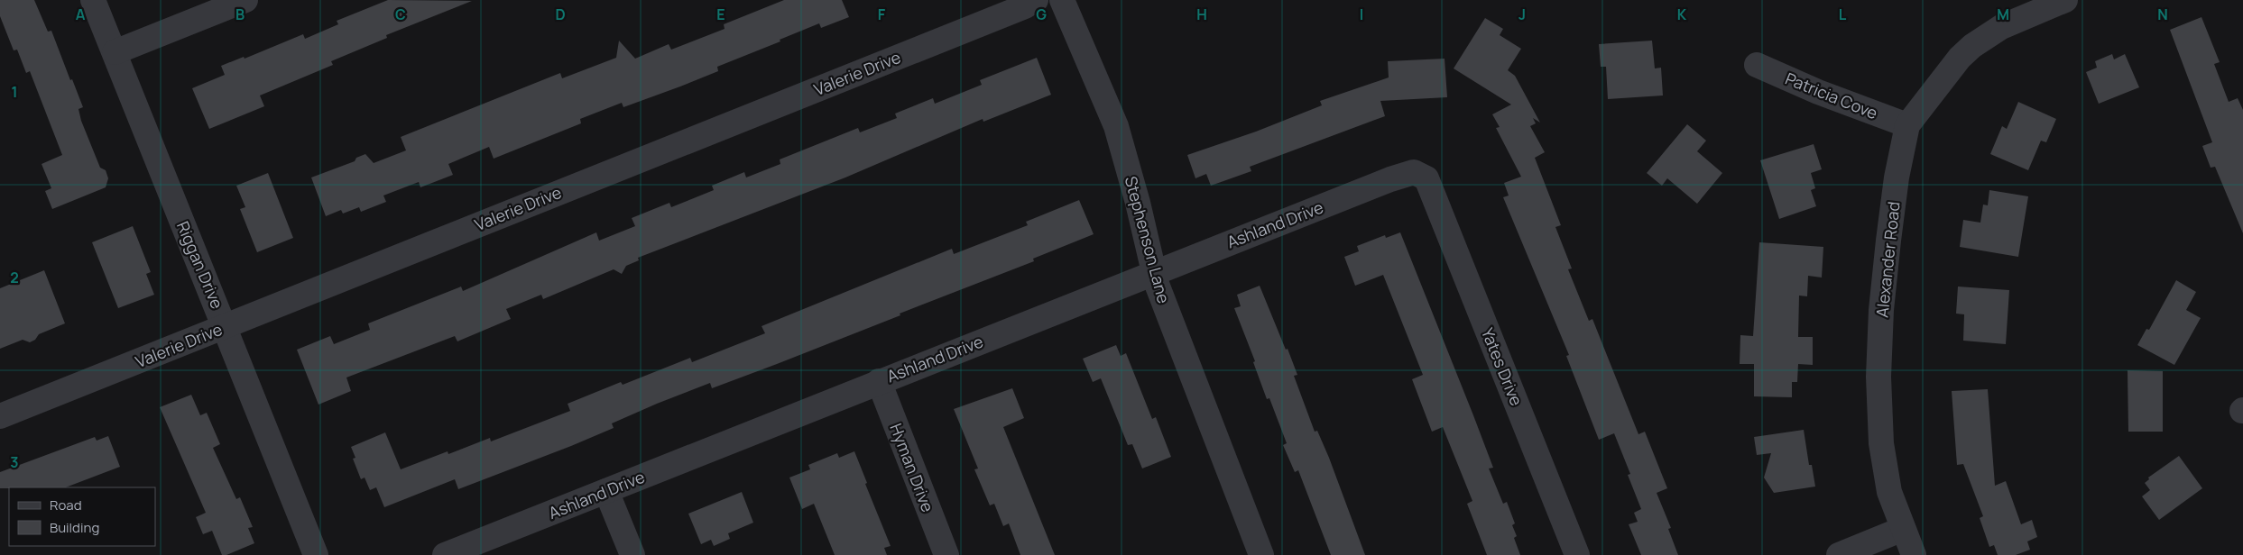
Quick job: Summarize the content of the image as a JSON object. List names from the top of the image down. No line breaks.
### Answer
{"streets":{"street":["Valerie Drive","Patricia Cove","Ashland Drive","Stephenson Lane","Alexander Road","Riggan Drive","Yates Drive","Hyman Drive"]},"crossings":[["Valerie Drive","Riggan Drive"],["Patricia Cove","Alexander Road"],["Ashland Drive","Stephenson Lane"],["Ashland Drive","Yates Drive"],["Ashland Drive","Hyman Drive"]],"legend":["Road","Building"],"grid":{"columns":["A","B","C","D","E","F","G","H","I","J","K","L","M","N"],"rows":["1","2","3"]}}
